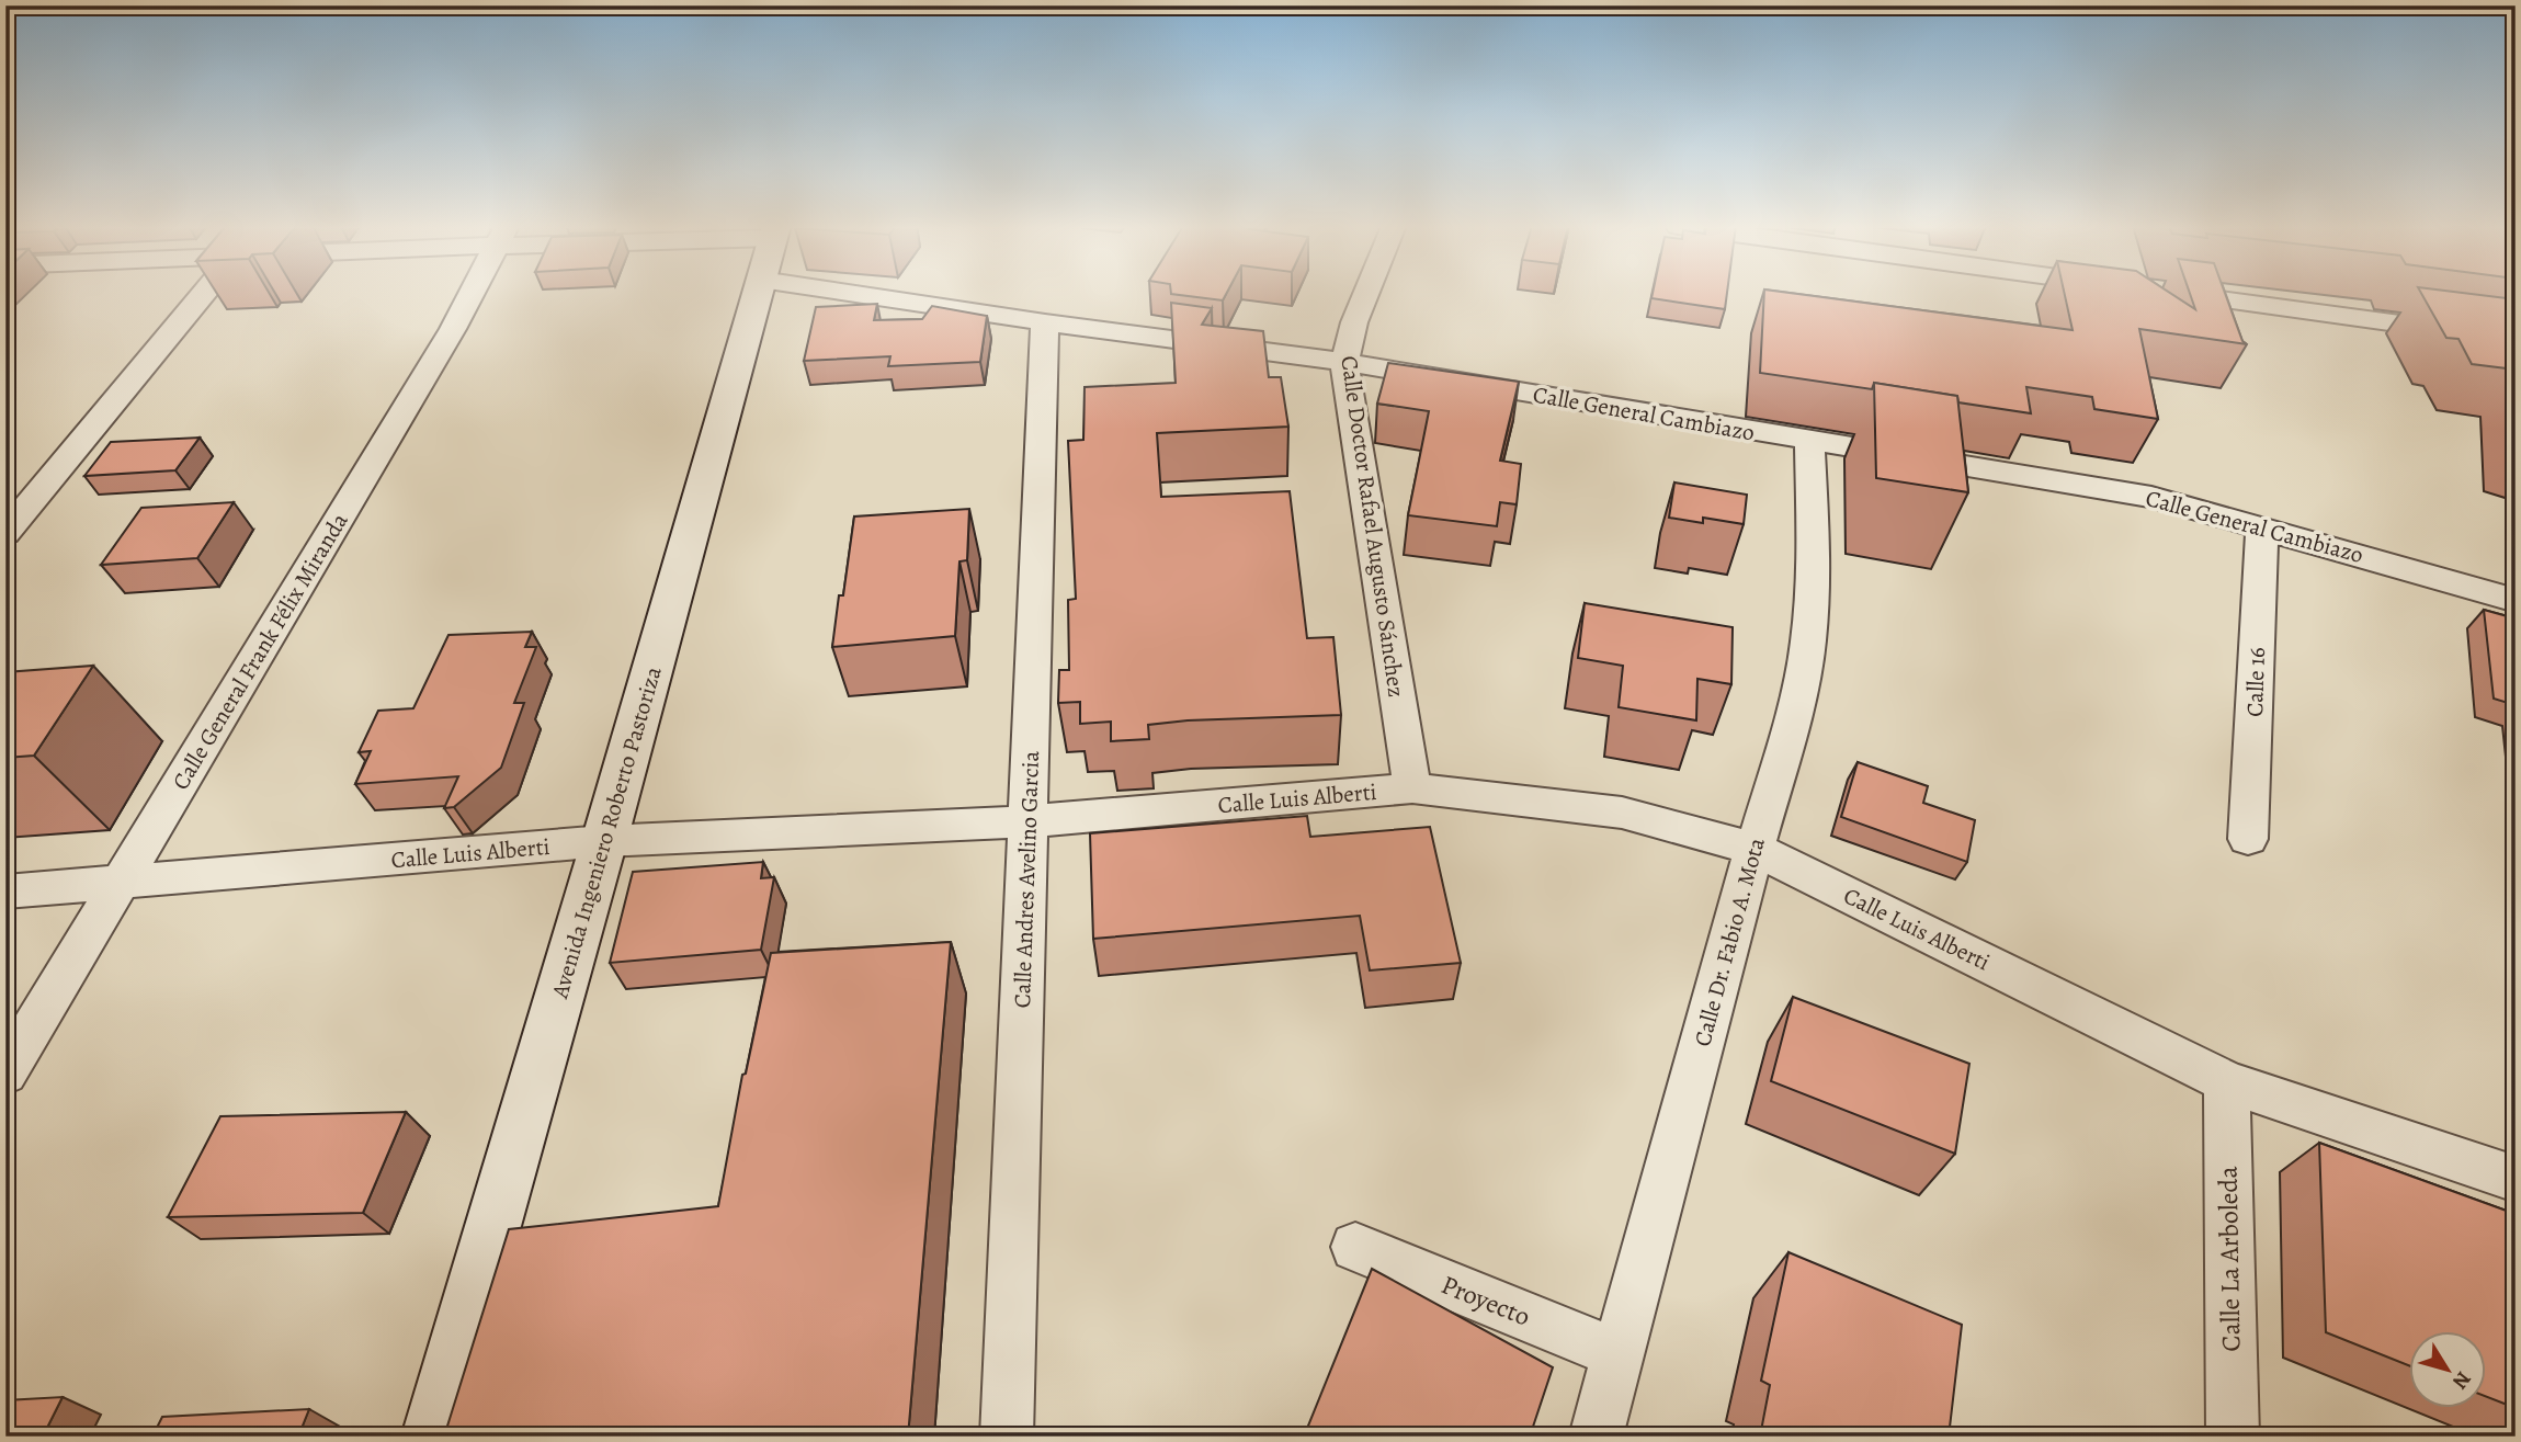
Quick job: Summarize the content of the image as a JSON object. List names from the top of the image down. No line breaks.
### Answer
{"streets":{"street":["Calle General Cambiazo","Calle Doctor Rafael Augusto Sánchez","Calle General Frank Félix Miranda","Calle 16","Calle Luis Alberti","Avenida Ingeniero Roberto Pastoriza","Calle Andres Avelino Garcia","Calle Dr. Fabio A. Mota","Calle La Arboleda","Proyecto"]},"crossings":[["Calle General Cambiazo","Calle Doctor Rafael Augusto Sánchez"],["Calle General Cambiazo","Calle 16"],["Calle General Cambiazo","Calle Andres Avelino Garcia"],["Calle General Cambiazo","Calle Dr. Fabio A. Mota"],["Calle Doctor Rafael Augusto Sánchez","Calle Luis Alberti"],["Calle General Frank Félix Miranda","Calle Luis Alberti"],["Calle Luis Alberti","Avenida Ingeniero Roberto Pastoriza"],["Calle Luis Alberti","Calle Andres Avelino Garcia"],["Calle Luis Alberti","Calle Dr. Fabio A. Mota"],["Calle Luis Alberti","Calle La Arboleda"],["Calle Dr. Fabio A. Mota","Proyecto"]],"north":"bottom right"}
